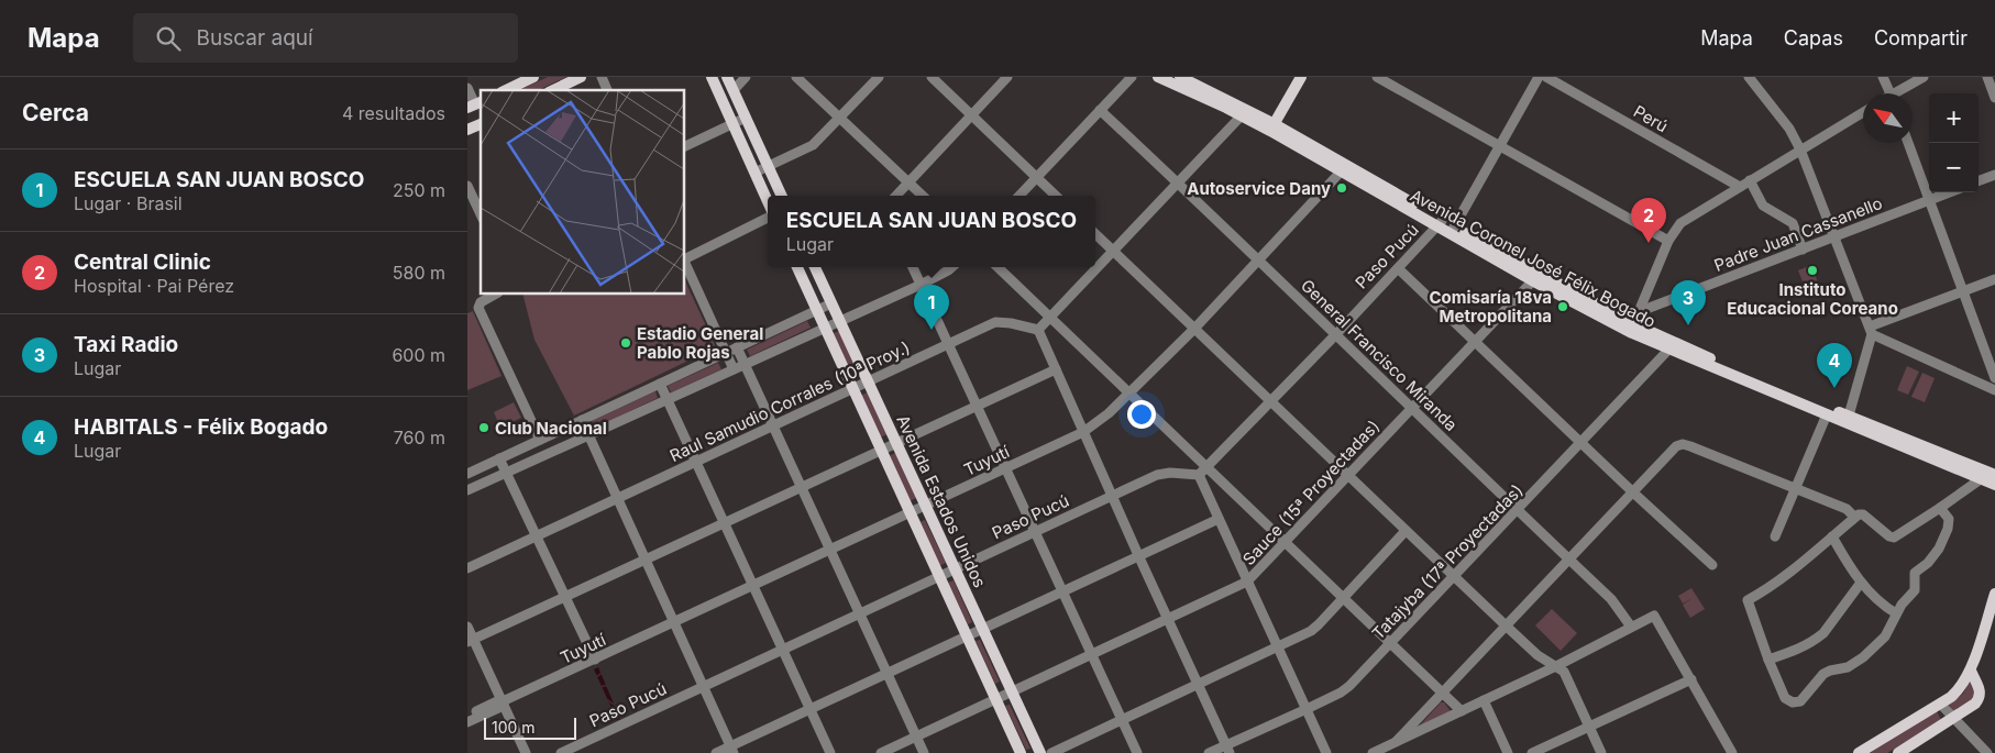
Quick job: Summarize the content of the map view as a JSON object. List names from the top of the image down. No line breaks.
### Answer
{"streets":{"main road":["Avenida Coronel José Félix Bogado","Avenida Estados Unidos"],"street":["Perú","Padre Juan Cassanello","Paso Pucú","General Francisco Miranda","Raul Samudio Corrales (10ª Proy.)","Tuyutí","Sauce (15ª Proyectadas)","Tatajyba (17ª Proyectadas)"]},"crossings":[["Padre Juan Cassanello","Avenida Coronel José Félix Bogado"],["Paso Pucú","Avenida Coronel José Félix Bogado"],["Paso Pucú","General Francisco Miranda"],["Paso Pucú","Avenida Estados Unidos"],["Avenida Coronel José Félix Bogado","Tuyutí"],["Avenida Coronel José Félix Bogado","Sauce (15ª Proyectadas)"],["Avenida Coronel José Félix Bogado","Tatajyba (17ª Proyectadas)"],["General Francisco Miranda","Tuyutí"],["General Francisco Miranda","Sauce (15ª Proyectadas)"],["General Francisco Miranda","Tatajyba (17ª Proyectadas)"],["Raul Samudio Corrales (10ª Proy.)","Avenida Estados Unidos"],["Tuyutí","Avenida Estados Unidos"],["Sauce (15ª Proyectadas)","Avenida Estados Unidos"]],"places":["Autoservice Dany","Instituto Educacional Coreano","Comisaría 18va Metropolitana","Estadio General Pablo Rojas","Club Nacional"],"scale_bar":"100 m","north":"top left","page":{"header":"Mapa","search":"Buscar aquí","nav":["Mapa","Capas","Compartir"],"heading":["Cerca","4 resultados"],"map_buttons":["+","−"],"list":[{"mark":"1","name":"ESCUELA SAN JUAN BOSCO","note":"Lugar · Brasil","value":"250 m"},{"mark":"2","name":"Central Clinic","note":"Hospital · Pai Pérez","value":"580 m"},{"mark":"3","name":"Taxi Radio","note":"Lugar","value":"600 m"},{"mark":"4","name":"HABITALS - Félix Bogado","note":"Lugar","value":"760 m"}],"popup":["ESCUELA SAN JUAN BOSCO","Lugar"],"pins":["2","3","1","4"],"scale":"100 m"}}
